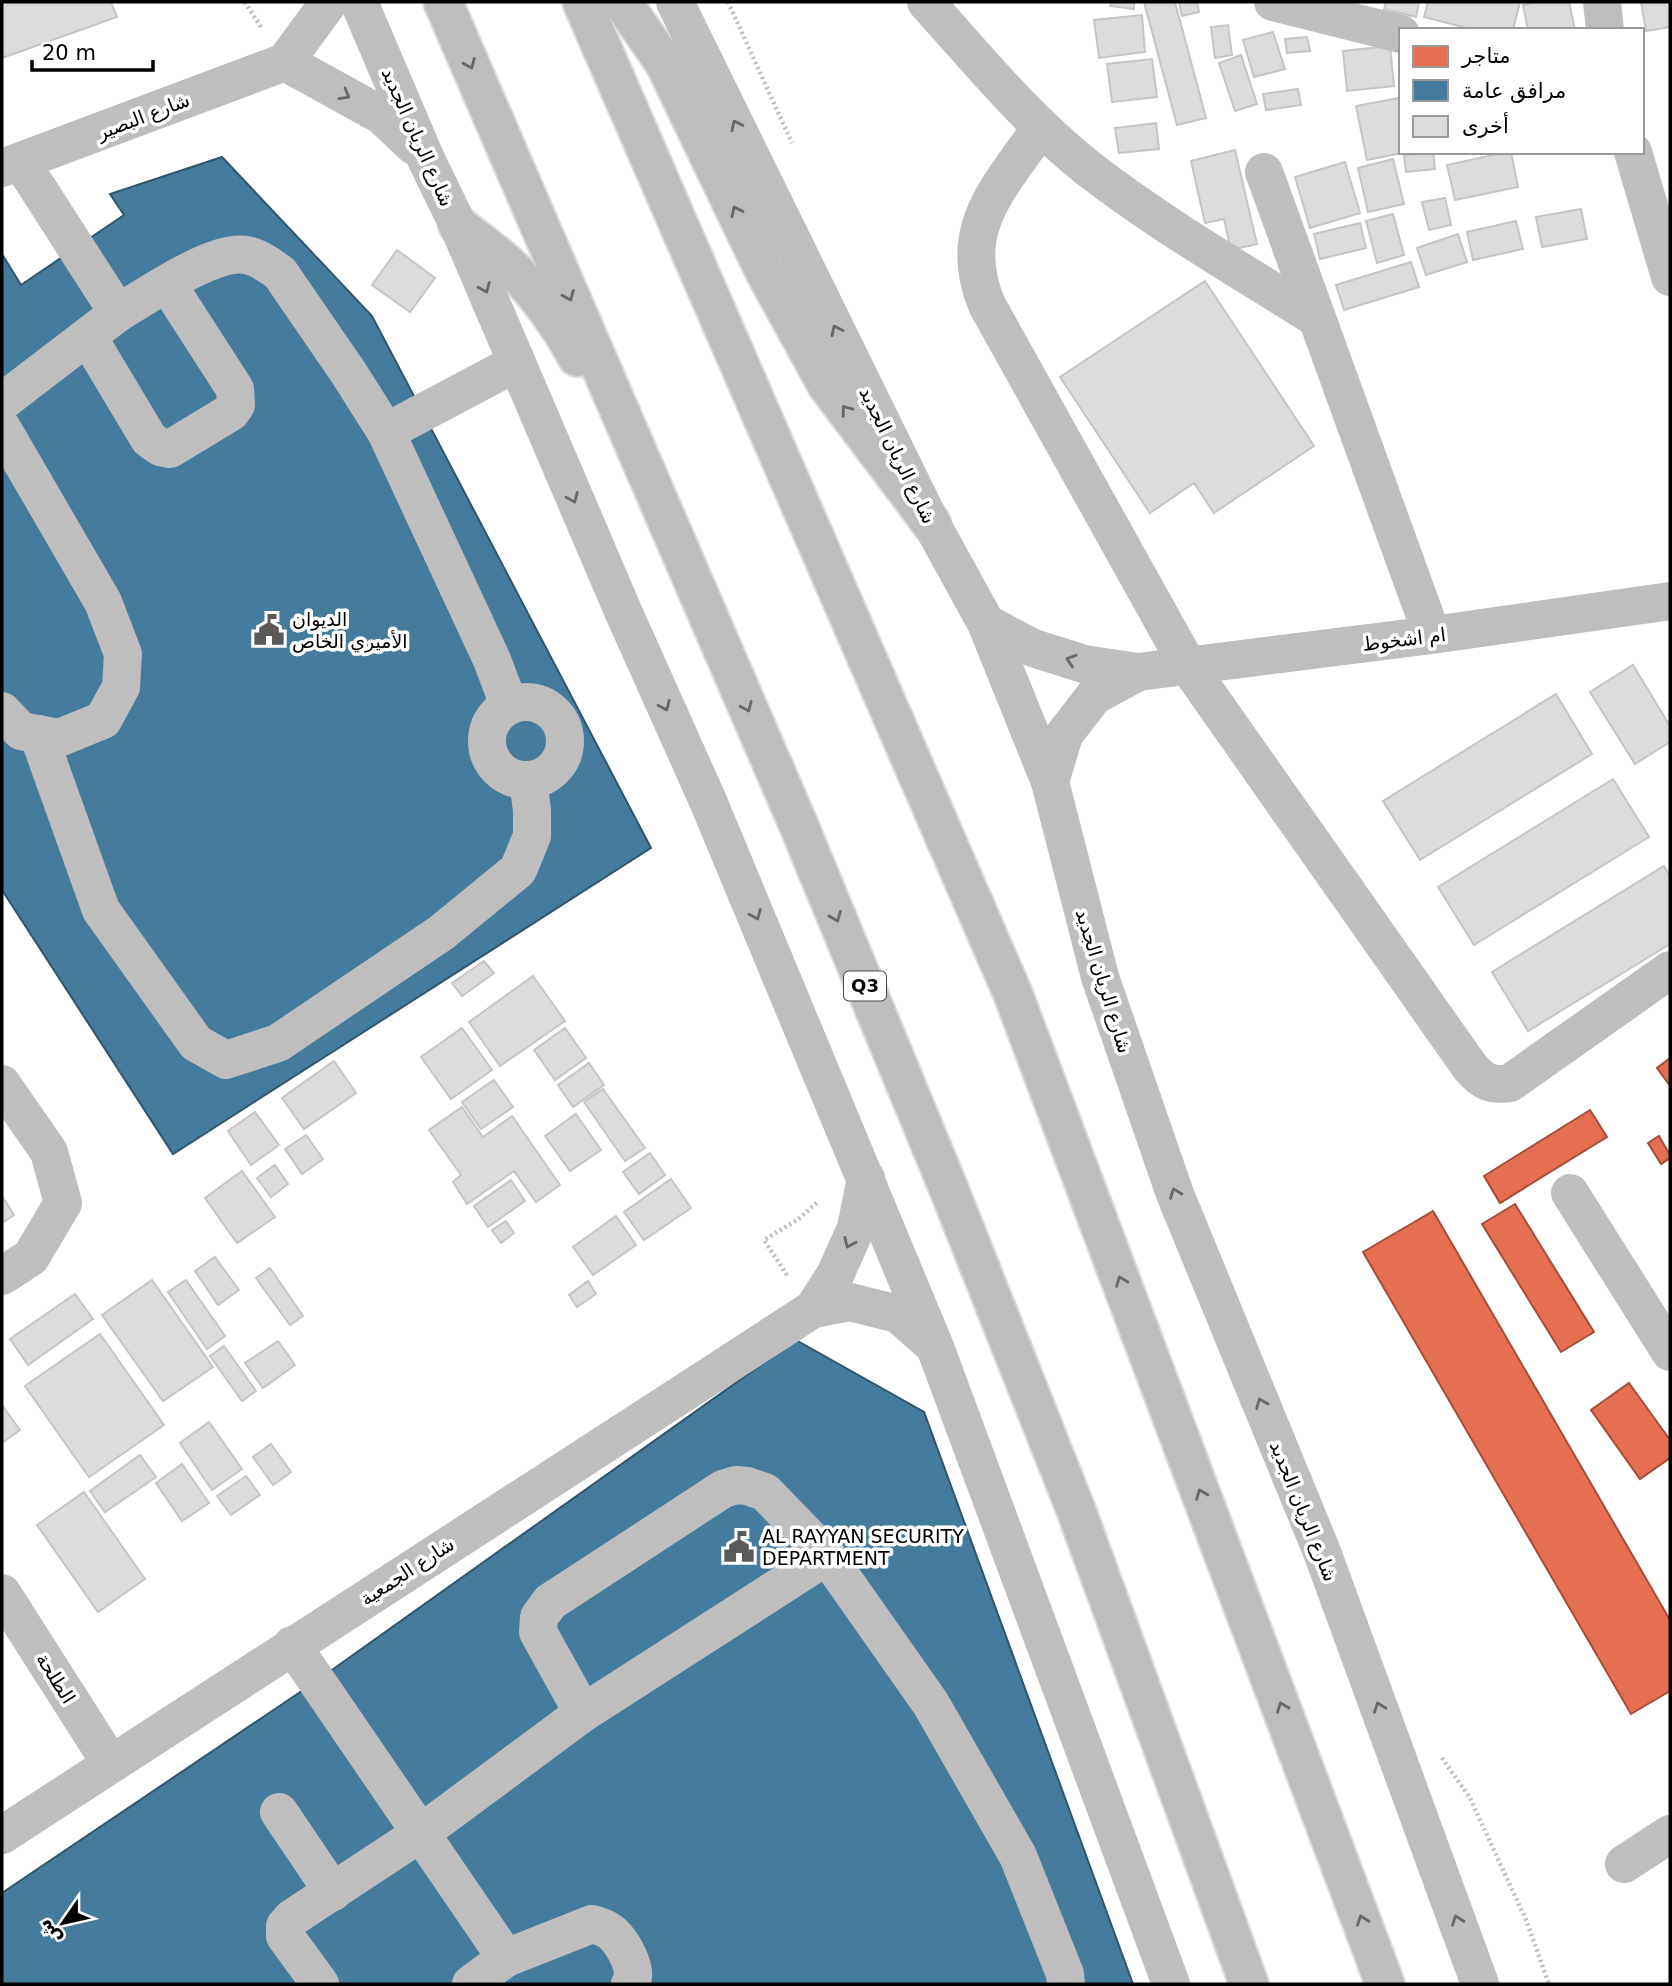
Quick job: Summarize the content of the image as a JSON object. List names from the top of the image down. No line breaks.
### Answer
{"streets":{"highway":["Q3"],"street":["شارع البصير","شارع الريان الجديد","ام اشخوط","شارع الجمعية","الطلحة"]},"crossings":[["شارع الريان الجديد","ام اشخوط"],["شارع الريان الجديد","شارع الجمعية"],["شارع الجمعية","الطلحة"]],"places":{"public building":["الديوان الأميري الخاص","AL RAYYAN SECURITY DEPARTMENT"]},"legend":["متاجر","مرافق عامة","أخرى"],"scale_bar":"20 m","north":"bottom left"}
